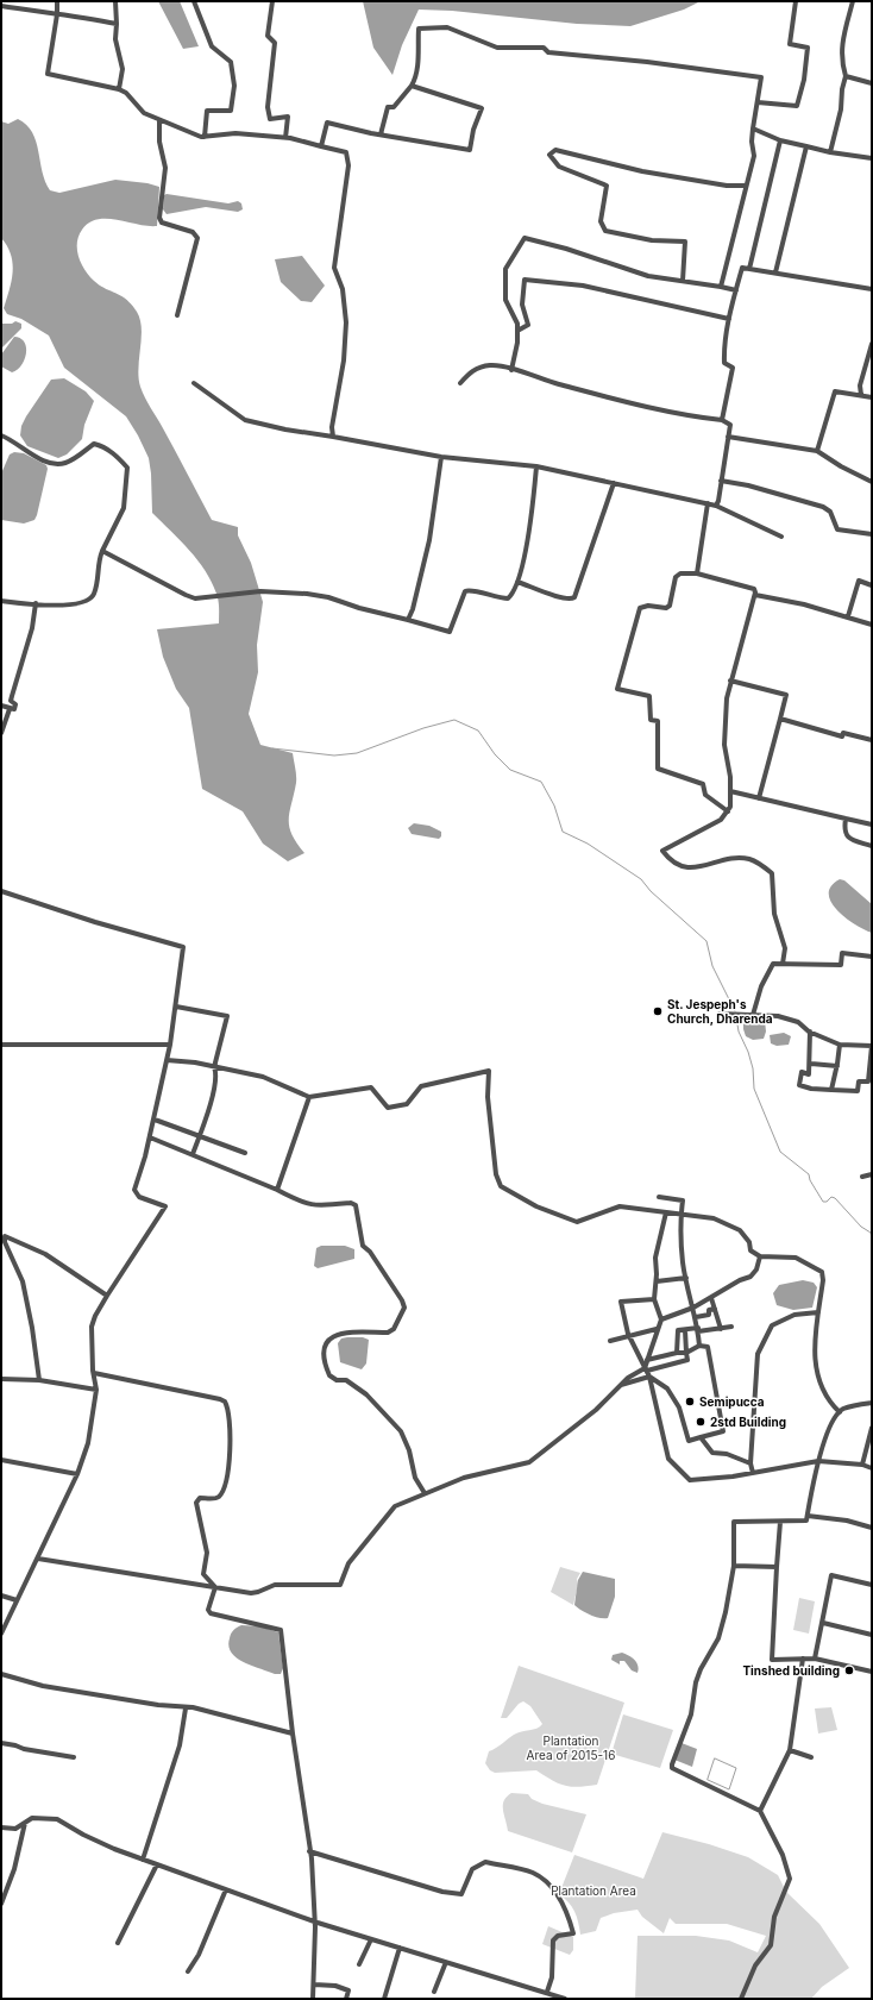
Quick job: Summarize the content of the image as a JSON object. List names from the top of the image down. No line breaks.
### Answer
{"parks":["Plantation Area of 2015-16","Plantation Area"],"places":["St. Jespeph's Church, Dharenda","Semipucca","2std Building","Tinshed building"]}
